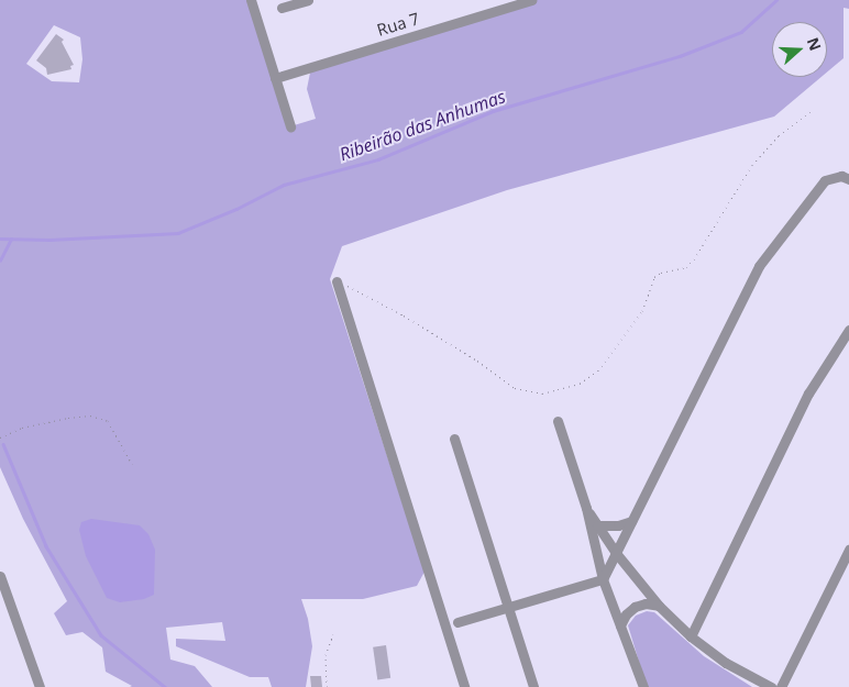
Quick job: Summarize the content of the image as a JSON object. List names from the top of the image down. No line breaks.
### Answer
{"streets":{"street":["Rua 7"]},"water":["Ribeirão das Anhumas"],"north":"right"}
